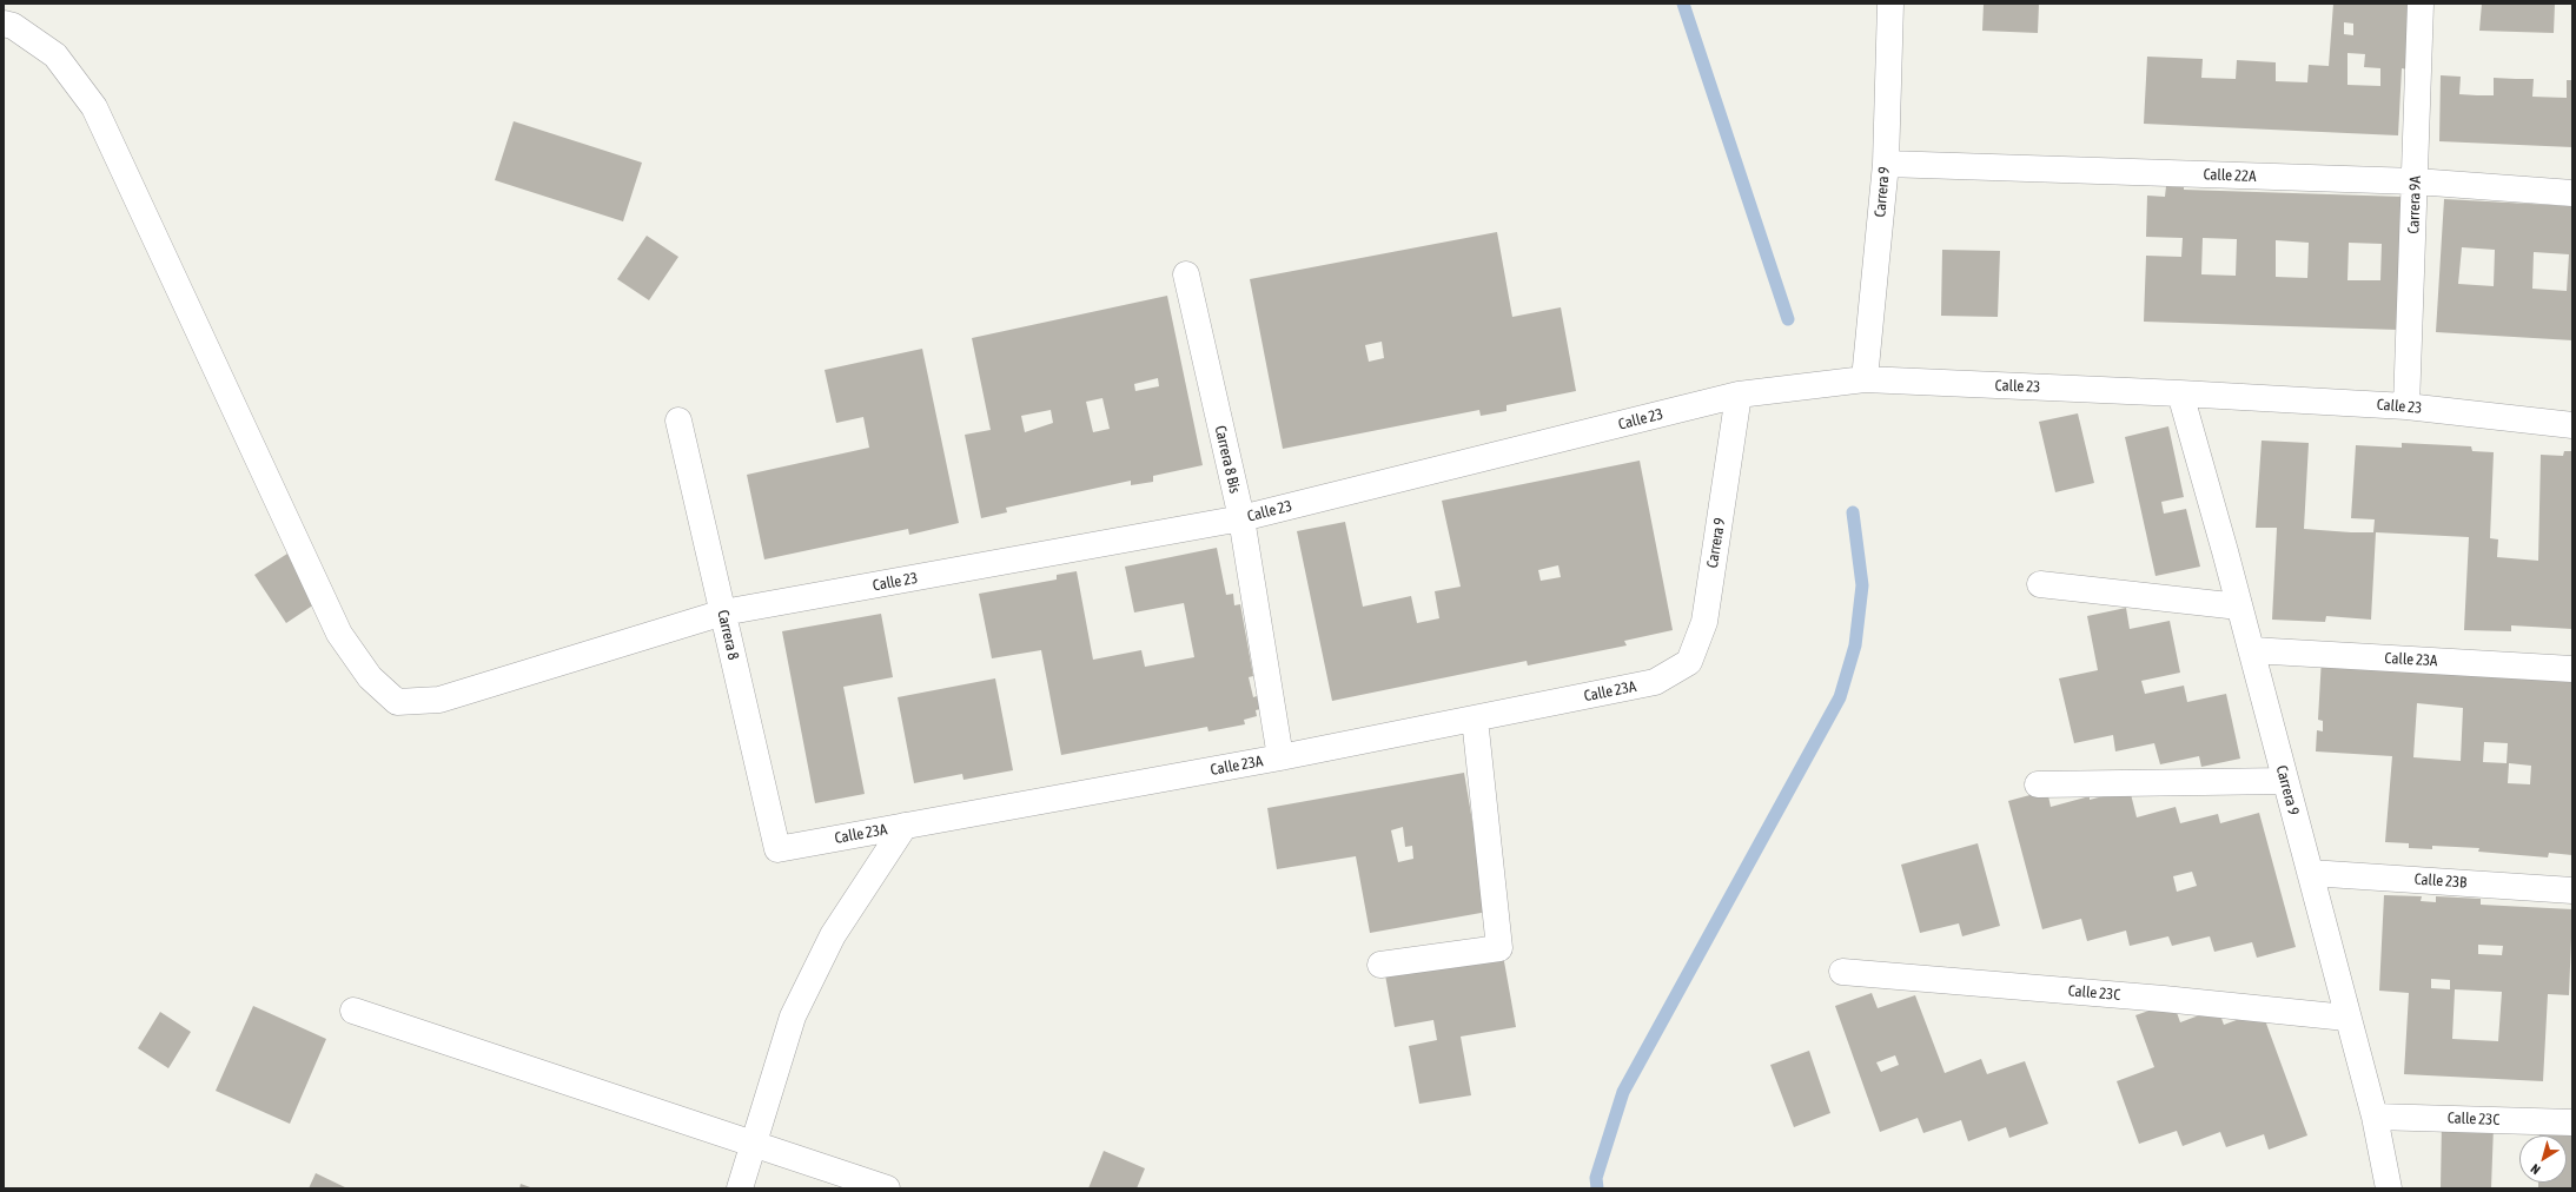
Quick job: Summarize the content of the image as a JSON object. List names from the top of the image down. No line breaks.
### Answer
{"streets":{"street":["Calle 22A","Carrera 9","Carrera 9A","Calle 23","Carrera 8 Bis","Carrera 8","Calle 23A","Calle 23B","Calle 23C"]},"crossings":[["Calle 22A","Carrera 9"],["Calle 22A","Carrera 9A"],["Carrera 9","Calle 23"],["Carrera 9","Calle 23A"],["Carrera 9","Calle 23B"],["Carrera 9","Calle 23C"],["Carrera 9A","Calle 23"],["Calle 23","Carrera 8 Bis"],["Calle 23","Carrera 8"],["Carrera 8 Bis","Calle 23A"],["Carrera 8","Calle 23A"]],"north":"bottom left"}
